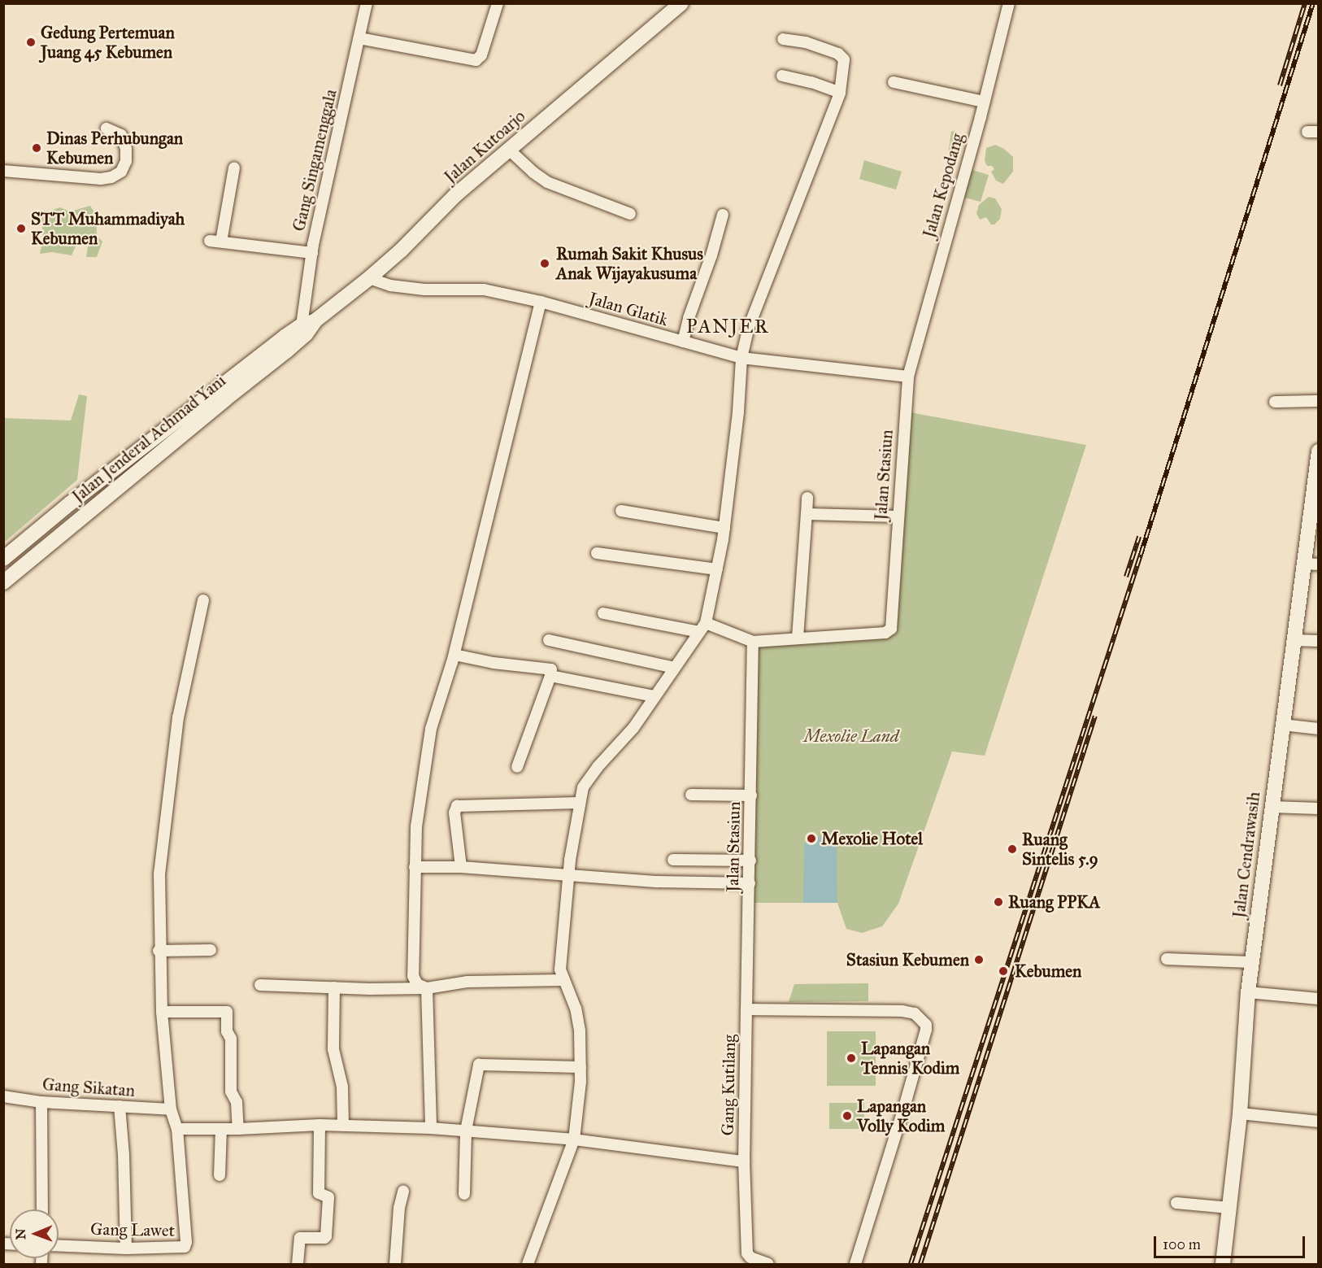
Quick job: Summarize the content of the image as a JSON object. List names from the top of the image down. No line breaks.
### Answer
{"streets":{"main road":["Jalan Kutoarjo","Jalan Jenderal Achmad Yani","Jalan Cendrawasih"],"street":["Gang Singamenggala","Jalan Kepodang","Jalan Glatik","Jalan Stasiun","Gang Kutilang","Gang Sikatan","Gang Lawet"]},"crossings":[["Jalan Kutoarjo","Gang Singamenggala"],["Jalan Kutoarjo","Jalan Glatik"],["Jalan Kutoarjo","Jalan Jenderal Achmad Yani"],["Gang Singamenggala","Jalan Jenderal Achmad Yani"],["Jalan Kepodang","Jalan Glatik"],["Jalan Kepodang","Jalan Stasiun"],["Jalan Glatik","Jalan Stasiun"],["Jalan Stasiun","Gang Kutilang"]],"districts":["PANJER"],"parks":["Mexolie Land"],"places":["Gedung Pertemuan Juang 45 Kebumen","Dinas Perhubungan Kebumen","STT Muhammadiyah Kebumen","Rumah Sakit Khusus Anak Wijayakusuma","Mexolie Hotel","Ruang Sintelis 5.9","Ruang PPKA","Stasiun Kebumen","Kebumen","Lapangan Tennis Kodim","Lapangan Volly Kodim"],"scale_bar":"100 m","north":"left"}
